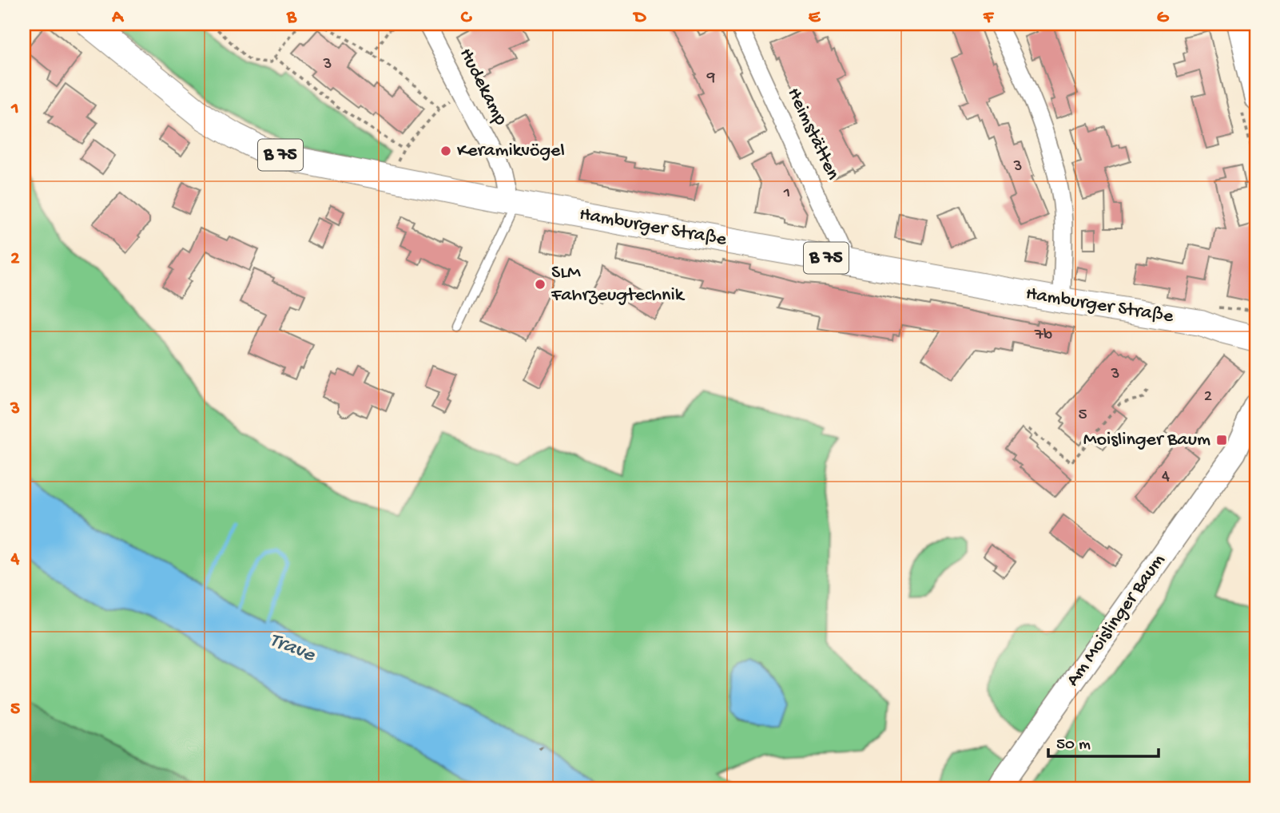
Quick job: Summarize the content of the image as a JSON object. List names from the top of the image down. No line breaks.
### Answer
{"streets":{"main road":["B 75","Hamburger Straße","Am Moislinger Baum"],"street":["Hudekamp","Heimstätten"]},"crossings":[["Hudekamp","Hamburger Straße"],["Heimstätten","Hamburger Straße"],["B 75","Hamburger Straße"]],"water":["Trave"],"places":{"other":["Keramikvögel","SLM Fahrzeugtechnik"],"transit":["Moislinger Baum"]},"house_numbers":["3","9","3","1","7b","3","2","5","4"],"scale_bar":"50 m","grid":{"columns":["A","B","C","D","E","F","G"],"rows":["1","2","3","4","5"]}}
